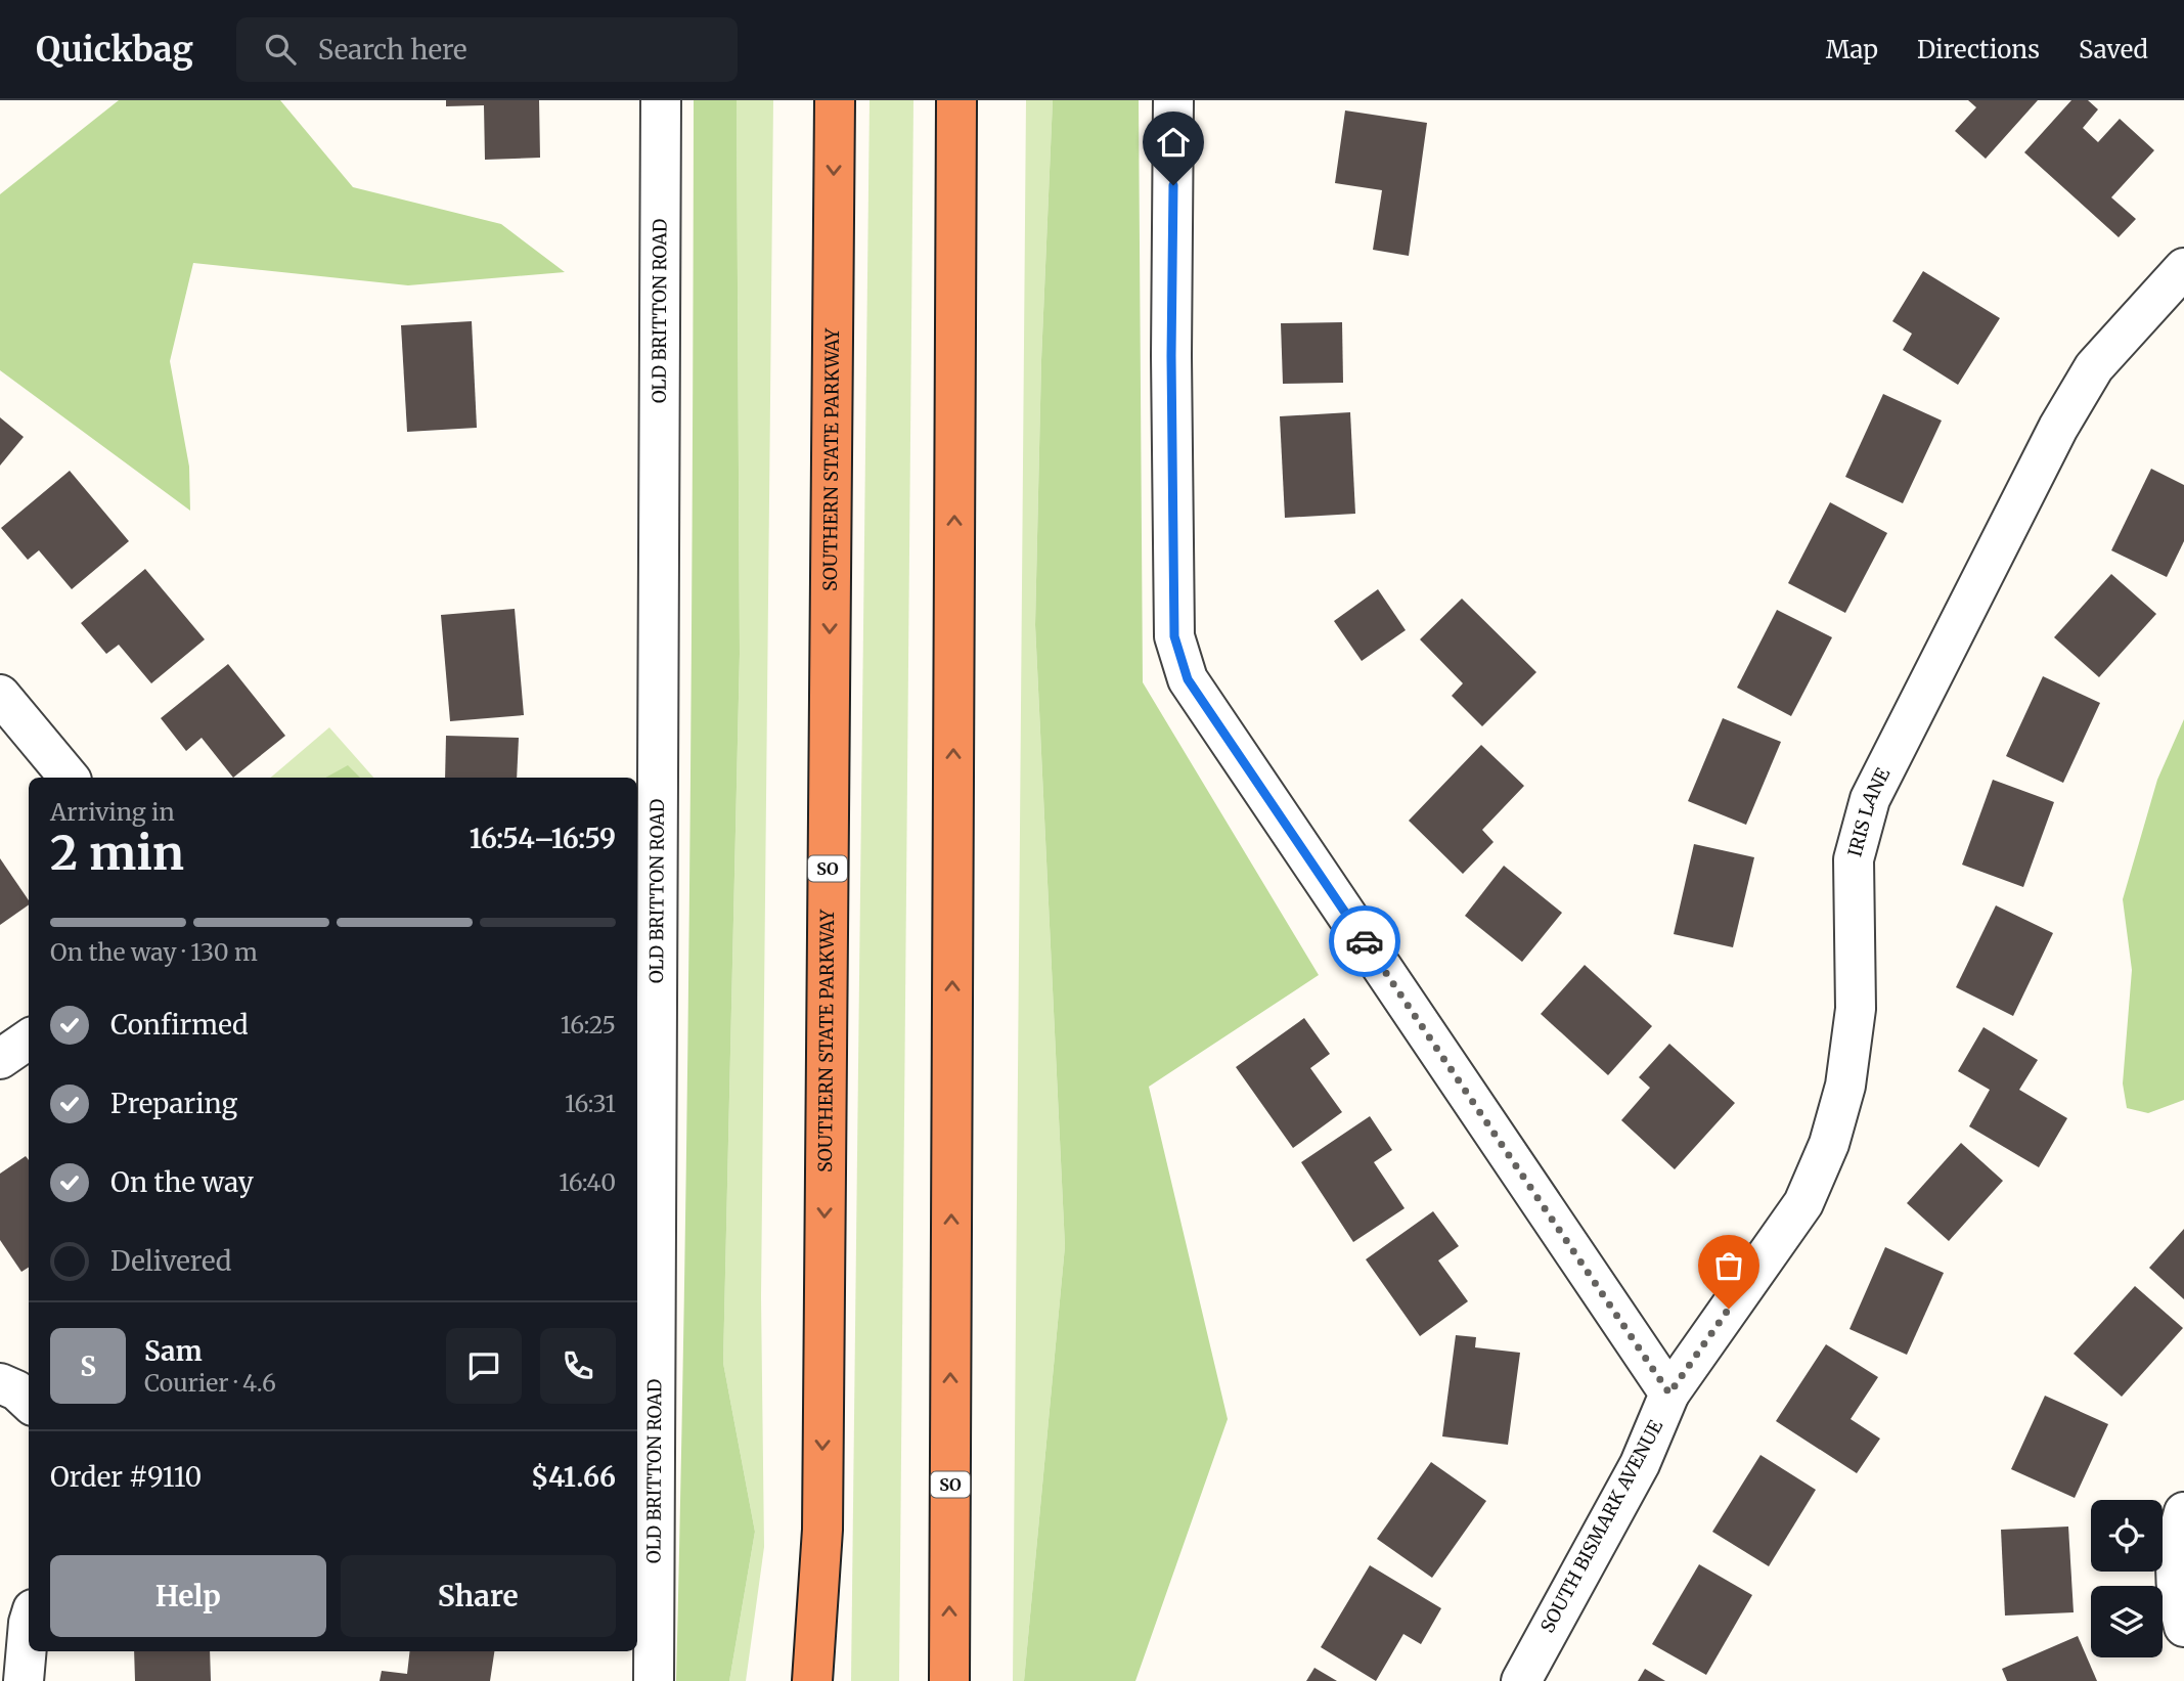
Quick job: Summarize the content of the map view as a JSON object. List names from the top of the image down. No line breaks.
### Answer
{"streets":{"highway":["SOUTHERN STATE PARKWAY","SO"],"street":["OLD BRITTON ROAD","IRIS LANE","SOUTH BISMARK AVENUE"]},"crossings":[["IRIS LANE","SOUTH BISMARK AVENUE"]],"page":{"header":"Quickbag","search":"Search here","nav":["Map","Directions","Saved"],"heading":["2 min","Arriving in","16:54–16:59"],"panel":["Sam","Courier · 4.6","Order #9110","$41.66"],"bar":"On the way · 130 m","list":[["Confirmed","16:25"],["Preparing","16:31"],["On the way","16:40"],"Delivered"],"round":"S","buttons":["Help","Share"]}}
